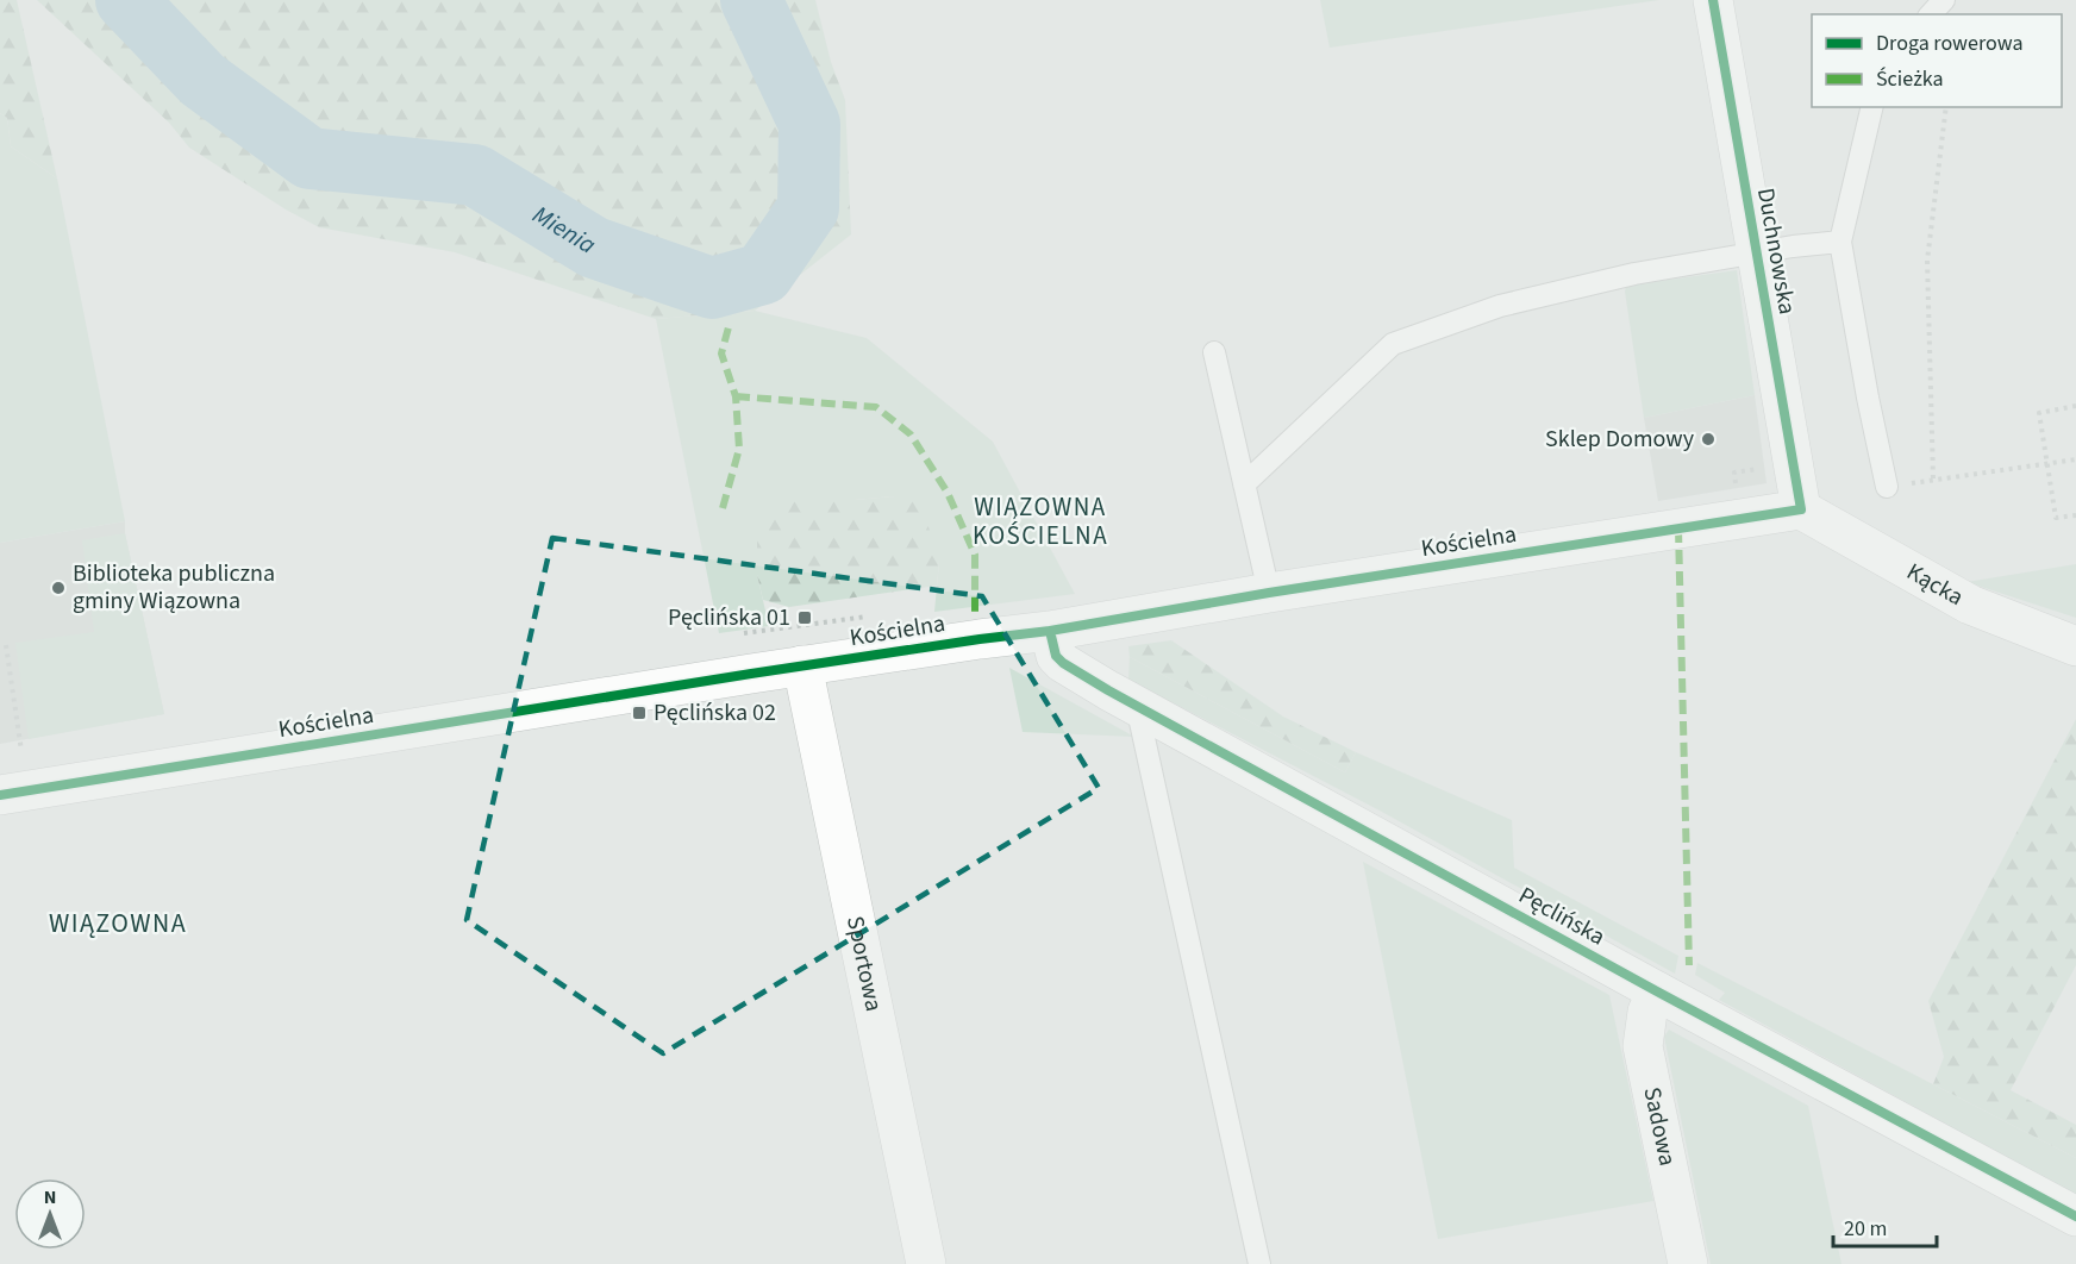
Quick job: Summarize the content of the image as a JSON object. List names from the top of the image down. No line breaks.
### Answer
{"streets":{"street":["Duchnowska","Kościelna","Kącka","Pęclińska","Sportowa","Sadowa"]},"crossings":[["Duchnowska","Kościelna"],["Duchnowska","Kącka"],["Kościelna","Kącka"],["Kościelna","Pęclińska"],["Kościelna","Sportowa"],["Pęclińska","Sadowa"]],"districts":["WIĄZOWNA KOŚCIELNA","WIĄZOWNA"],"water":["Mienia"],"places":{"other":["Sklep Domowy","Biblioteka publiczna gminy Wiązowna"],"transit":["Pęclińska 01","Pęclińska 02"]},"legend":["Droga rowerowa","Ścieżka"],"scale_bar":"20 m","north":"top"}
